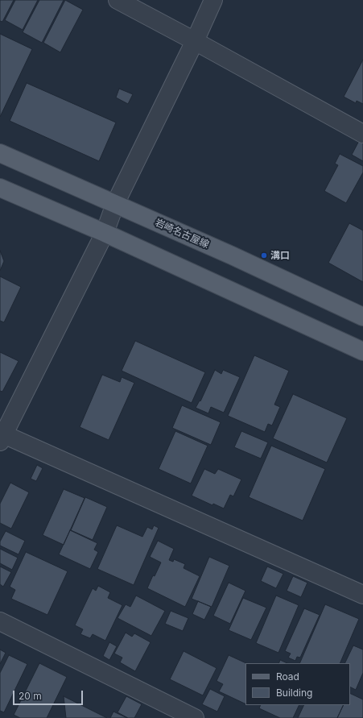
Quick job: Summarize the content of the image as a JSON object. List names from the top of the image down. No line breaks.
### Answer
{"streets":{"main road":["岩崎名古屋線"]},"places":["溝口"],"legend":["Road","Building"],"scale_bar":"20 m"}
